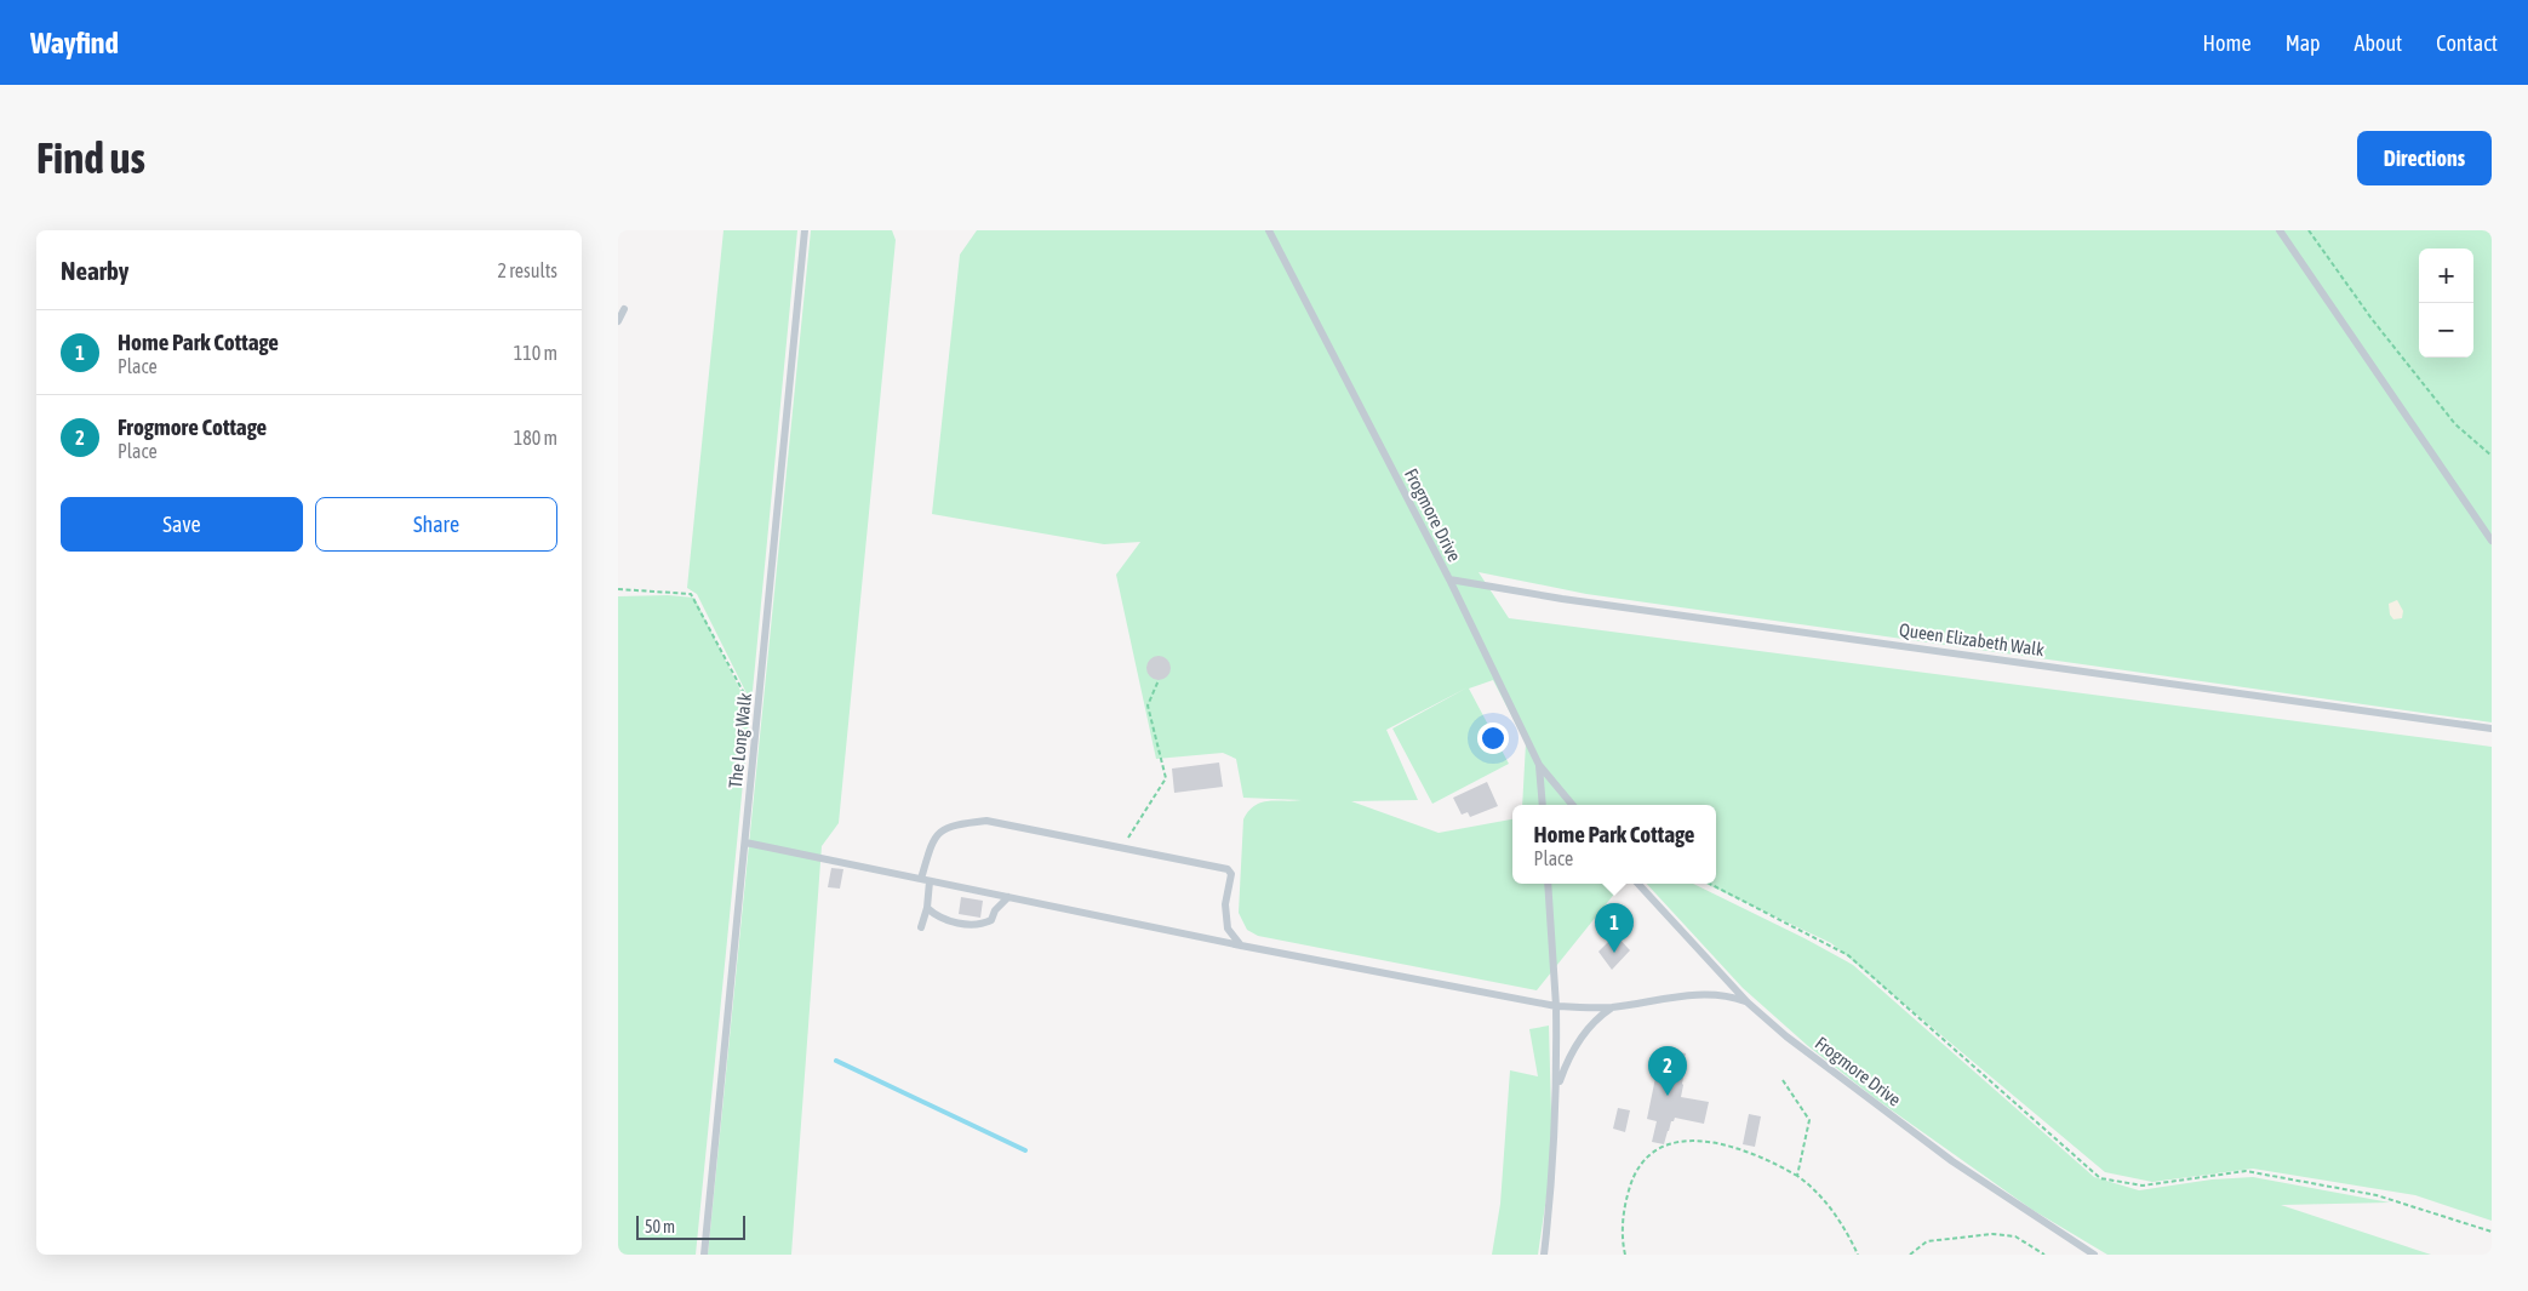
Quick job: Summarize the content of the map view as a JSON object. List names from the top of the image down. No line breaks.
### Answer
{"streets":{"lane":["Frogmore Drive","Queen Elizabeth Walk","The Long Walk"]},"crossings":[["Frogmore Drive","Queen Elizabeth Walk"]],"scale_bar":"50 m","page":{"header":"Wayfind","nav":["Home","Map","About","Contact"],"buttons":["Directions",["Save","Share"]],"title":"Find us","heading":["Nearby","2 results"],"map_buttons":["+","−"],"list":[{"mark":"1","name":"Home Park Cottage","note":"Place","value":"110 m"},{"mark":"2","name":"Frogmore Cottage","note":"Place","value":"180 m"}],"popup":["Home Park Cottage","Place"],"pins":["1","2"],"scale":"50 m"}}
